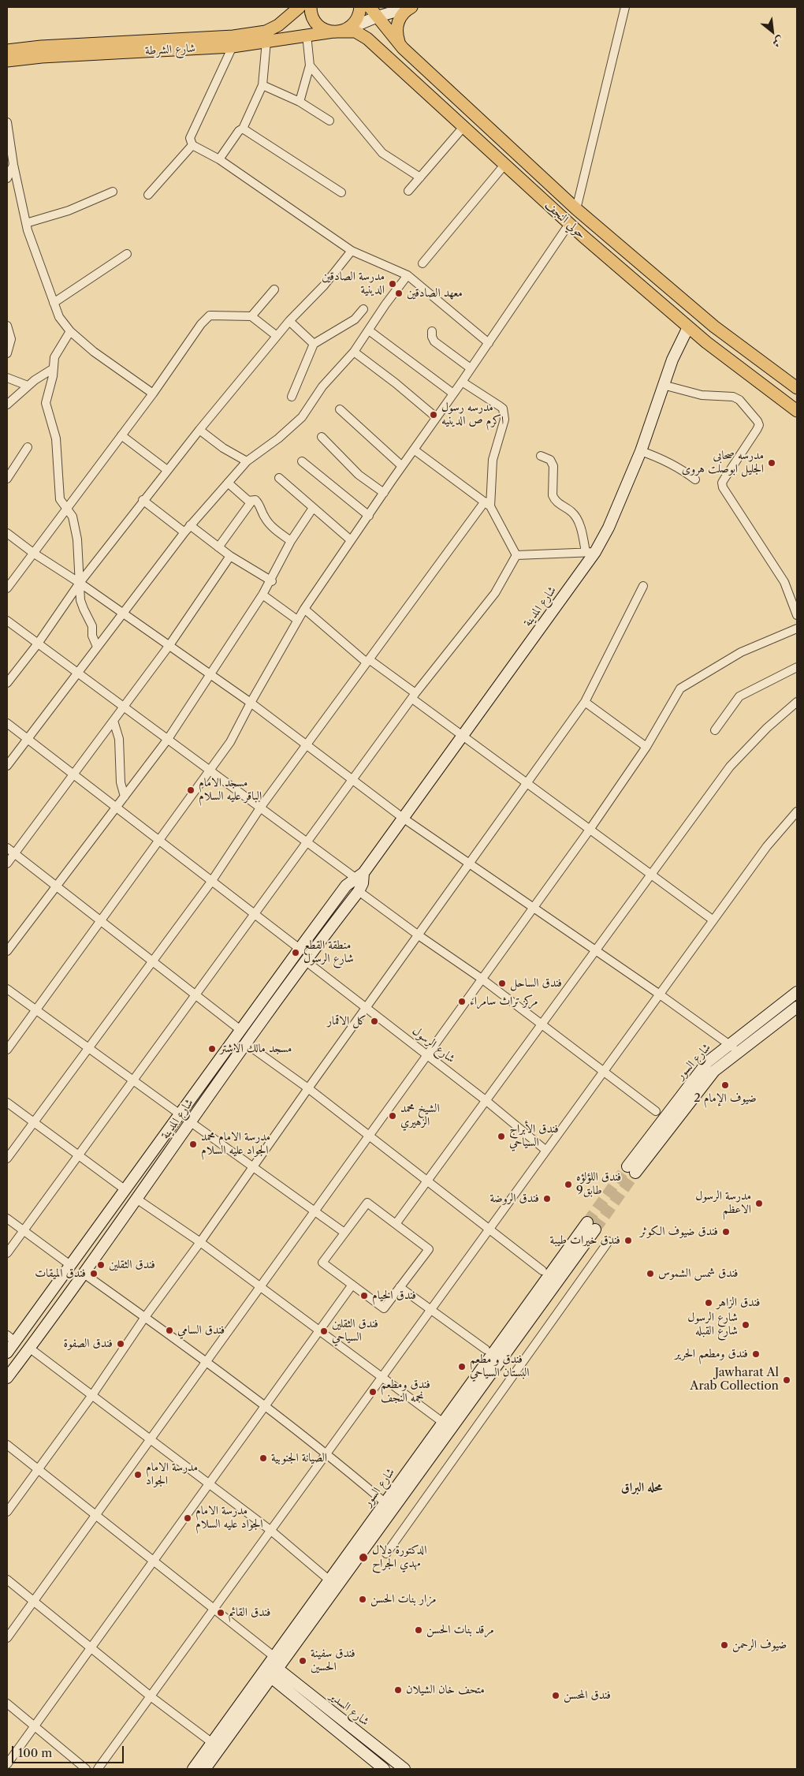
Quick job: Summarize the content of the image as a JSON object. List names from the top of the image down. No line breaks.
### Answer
{"streets":{"main road":["شارع الشرطة","حولي النجف","شارع المدينة","شارع السور","شارع السدير"],"street":["شارع الرسول"]},"crossings":[["شارع الشرطة","حولي النجف"],["حولي النجف","شارع المدينة"],["شارع المدينة","شارع الرسول"],["شارع السور","شارع السدير"]],"districts":["محله البراق"],"places":["مدرسة الصادقين الدينية","معهد الصادقين","مدرسه رسول اکرم ص الدینیه","مدرسه صحابی الجلیل ابوصلت هروی","مسجد الامام الباقر عليه السلام","منطقة القطع شارع الرسول","فندق الساحل","مركز تراث سامراء","كل الاقمار","مسجد مالك الاشتر","ضيوف الإمام 2","الشيخ محمد الزهيري","فندق الأبراج السياحي","مدرسة الامام محمد الجواد عليه السلام","فندق اللؤلؤه 9طابق","فندق الروضة","مدرسة الرسول الاعظم","فندق ضيوف الكوثر","فندق خيرات طيبة","فندق الثقلين","فندق الميقات","فندق شمس الشموس","فندق الخيام","فندق الزاهر","شارع الرسول شارع القبله","فندق السامي","فندق الثقلين السياحي","فندق الصفوة","فندق ومطعم الحرير","فندق و مطعم البستان السياحي","Jawharat Al Arab Collection","فندق ومطعم نجمه النجف","الصيانة الجنوبية","مدرسة الامام الجواد","مدرسة الامام الجواد عليه السلام","الدكتورة دلال مهدي الجراح","مزار بنات الحسن","فندق القائم","مرقد بنات الحسن","ضيوف الرحمن","فندق سفينة الحسين","متحف خان الشيلان","فندق المحسن"],"scale_bar":"100 m","north":"bottom right"}
